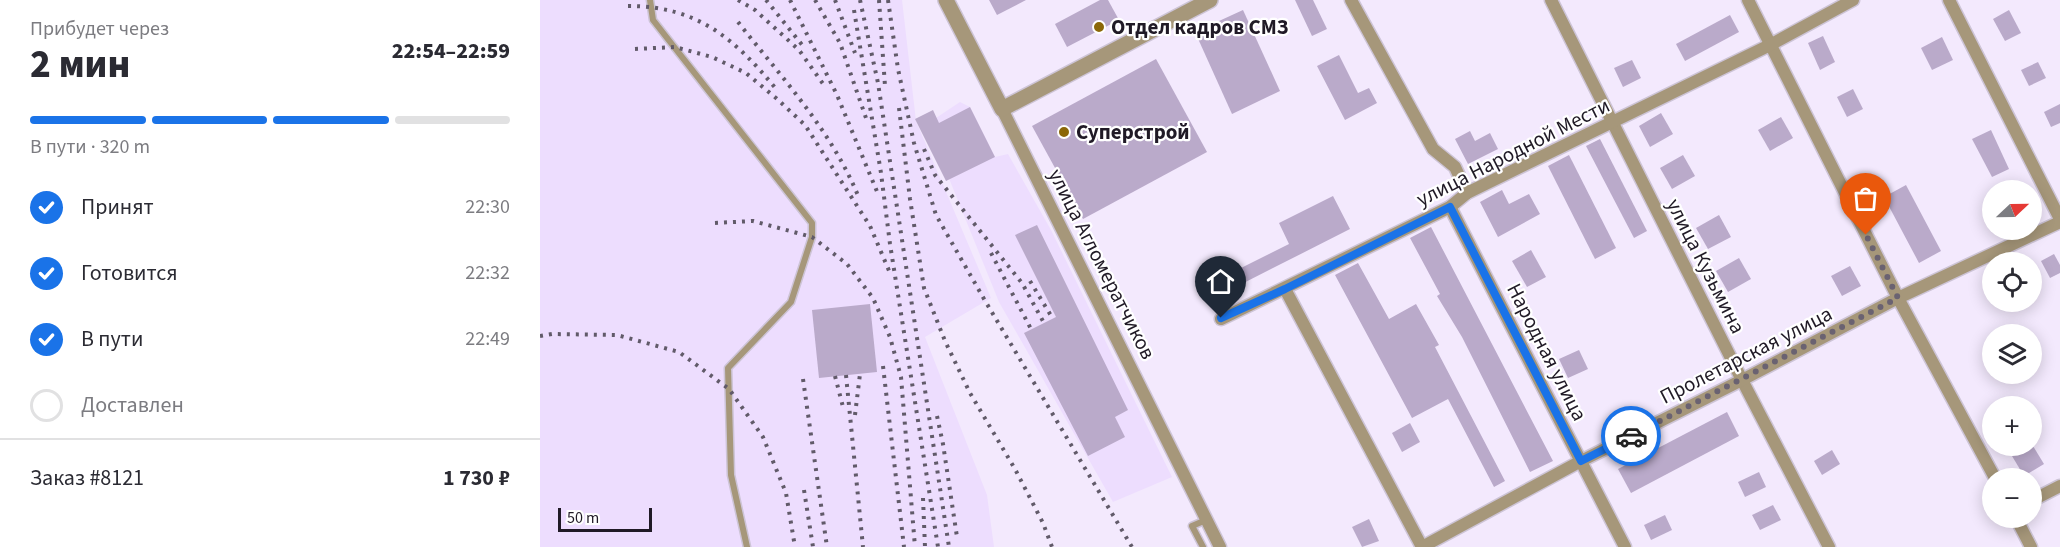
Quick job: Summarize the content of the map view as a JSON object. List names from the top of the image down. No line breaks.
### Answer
{"streets":{"street":["улица Народной Мести","улица Агломератчиков","улица Кузьмина","Народная улица","Пролетарская улица"]},"crossings":[["улица Народной Мести","улица Кузьмина"],["улица Народной Мести","Народная улица"],["улица Кузьмина","Пролетарская улица"],["Народная улица","Пролетарская улица"]],"places":["Отдел кадров СМЗ","Суперстрой"],"scale_bar":"50 m","north":"right","page":{"heading":["2 мин","Прибудет через","22:54–22:59"],"panel":["Заказ #8121","1 730 ₽"],"bar":"В пути · 320 m","list":[["Принят","22:30"],["Готовится","22:32"],["В пути","22:49"],"Доставлен"],"map_buttons":["+","−"],"scale":"50 m"}}
